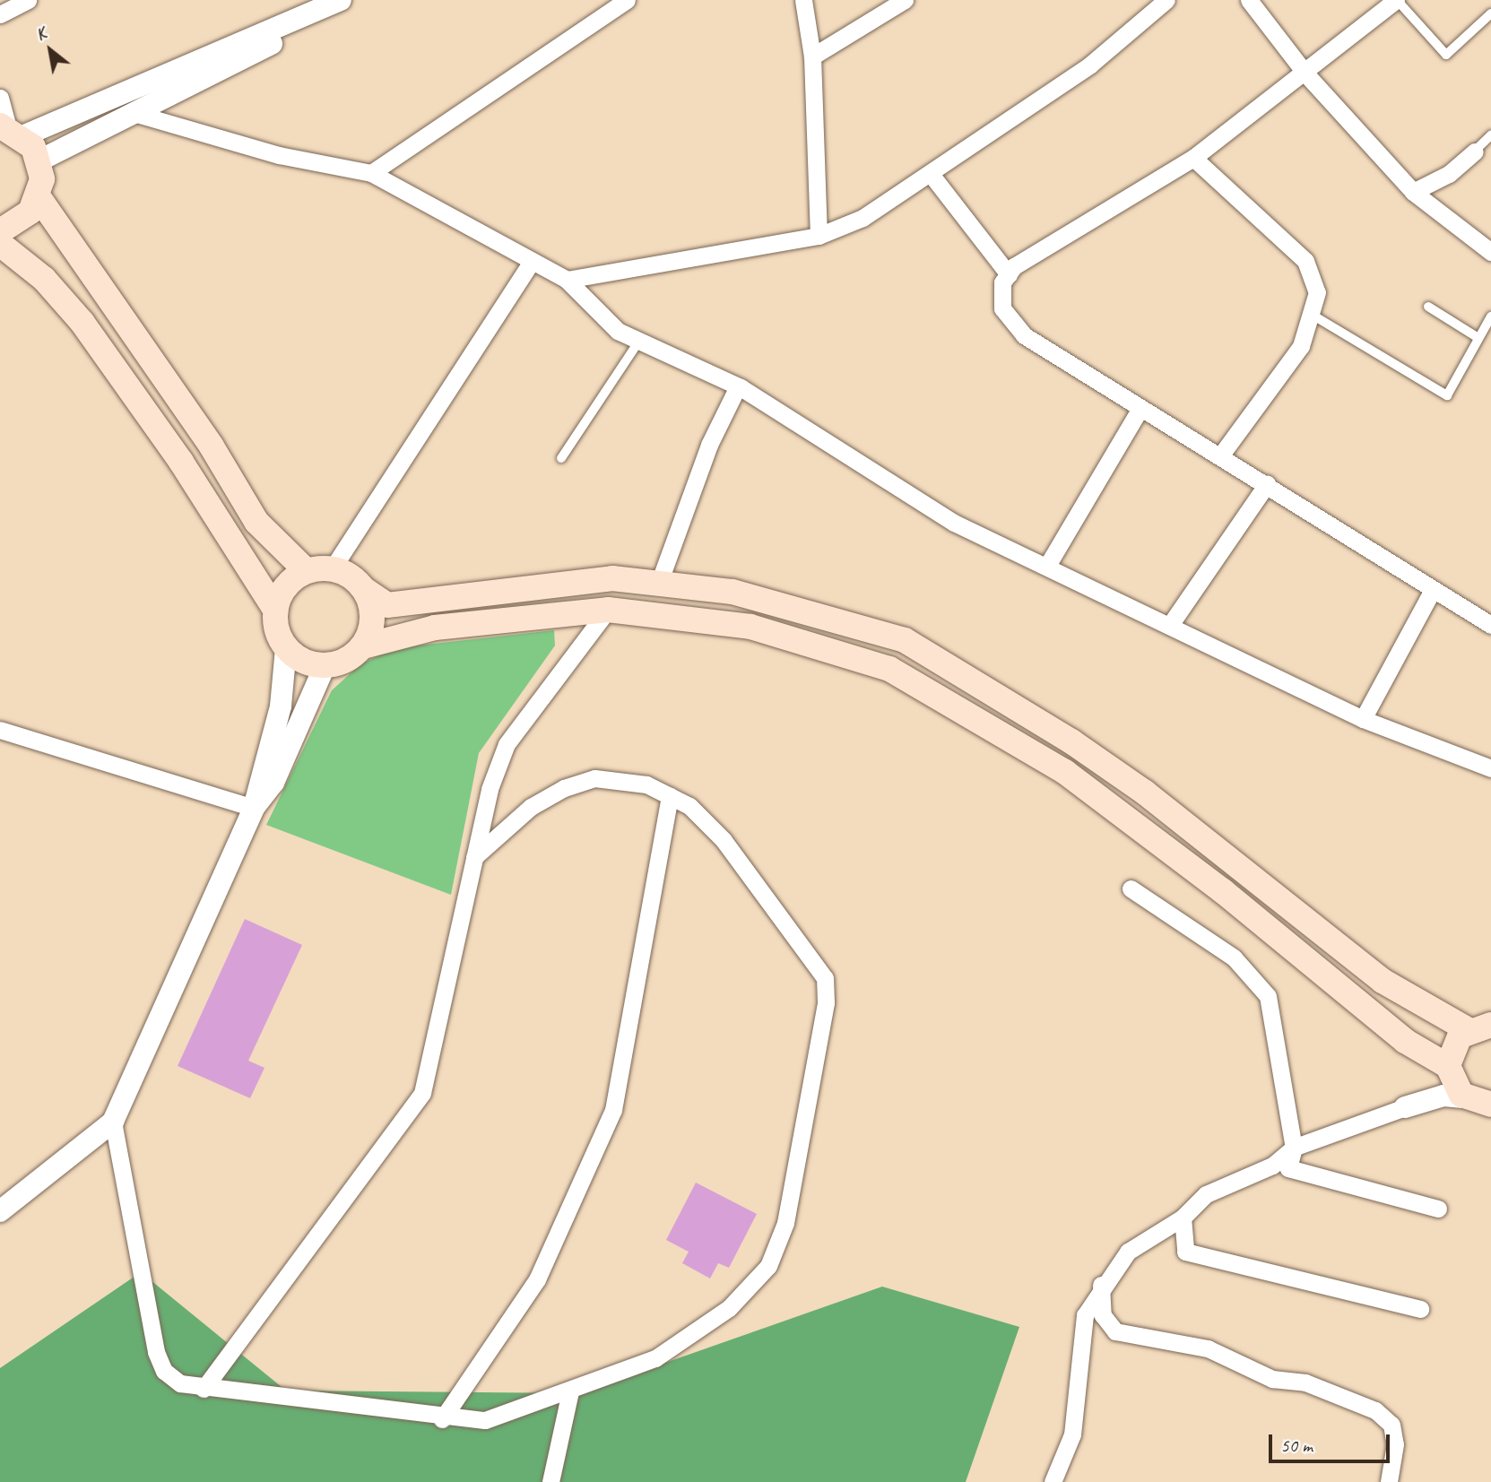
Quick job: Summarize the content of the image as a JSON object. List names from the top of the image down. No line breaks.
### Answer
{"scale_bar":"50 m","north":"top left"}
